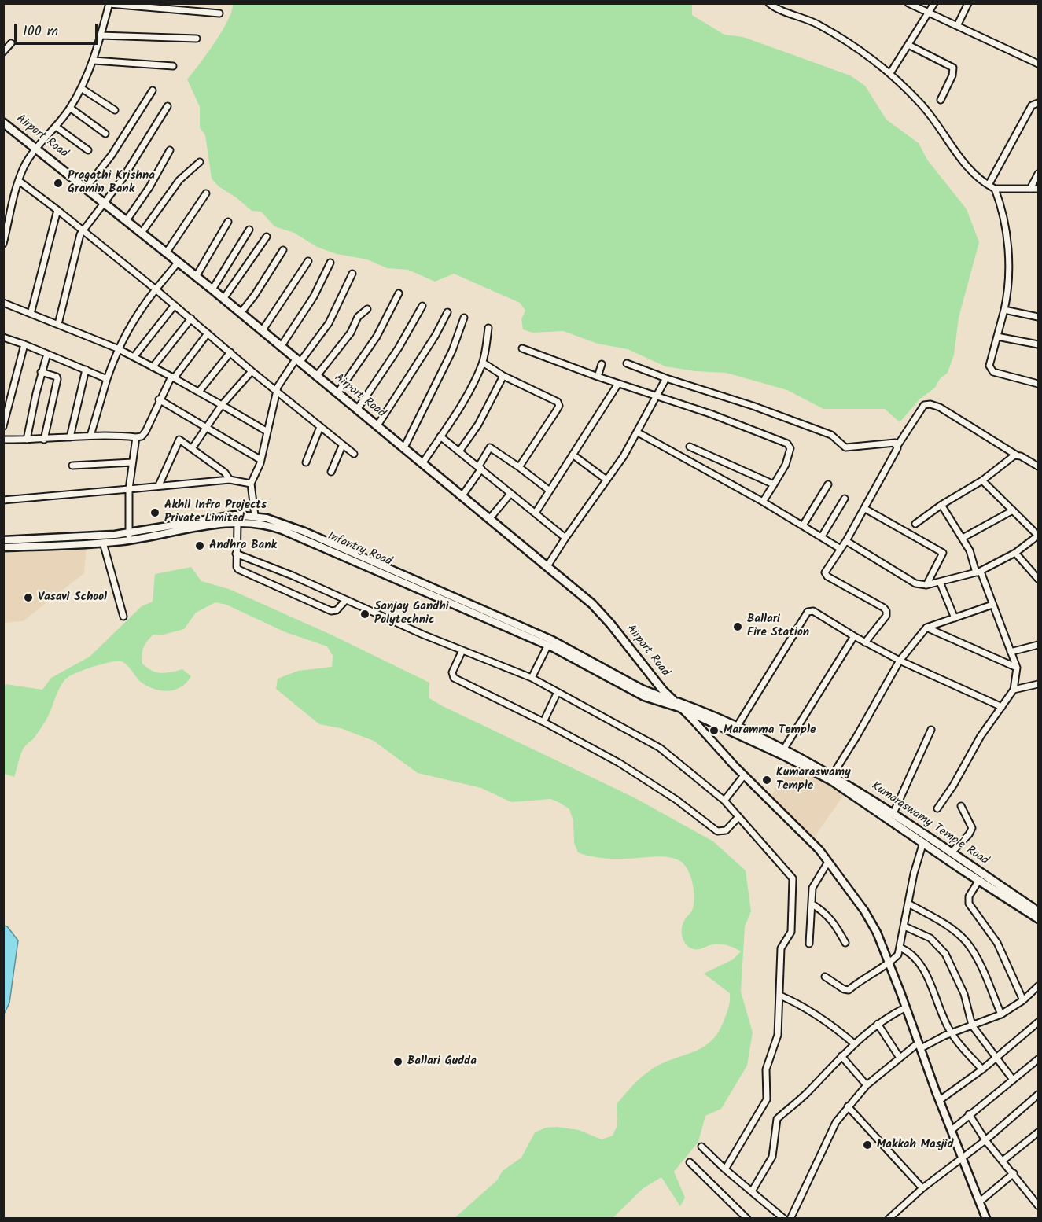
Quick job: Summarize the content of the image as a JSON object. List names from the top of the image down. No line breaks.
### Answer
{"streets":{"main road":["Airport Road","Kumaraswamy Temple Road"],"street":["Infantry Road"]},"crossings":[["Airport Road","Infantry Road"],["Airport Road","Kumaraswamy Temple Road"],["Infantry Road","Kumaraswamy Temple Road"]],"places":["Pragathi Krishna Gramin Bank","Akhil Infra Projects Private Limited","Andhra Bank","Vasavi School","Sanjay Gandhi Polytechnic","Ballari Fire Station","Maramma Temple","Kumaraswamy Temple","Ballari Gudda","Makkah Masjid"],"scale_bar":"100 m"}
